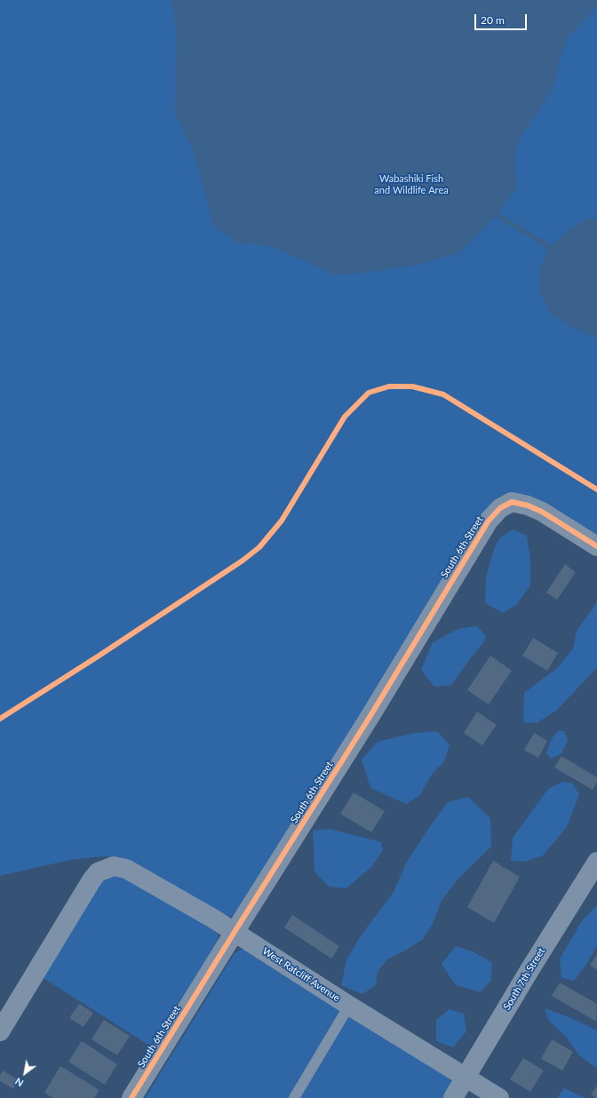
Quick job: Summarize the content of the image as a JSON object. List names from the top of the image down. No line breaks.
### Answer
{"streets":{"street":["South 6th Street","West Ratcliff Avenue","South 7th Street"]},"crossings":[["South 6th Street","West Ratcliff Avenue"],["West Ratcliff Avenue","South 7th Street"]],"parks":["Wabashiki Fish and Wildlife Area"],"scale_bar":"20 m","north":"bottom left"}
